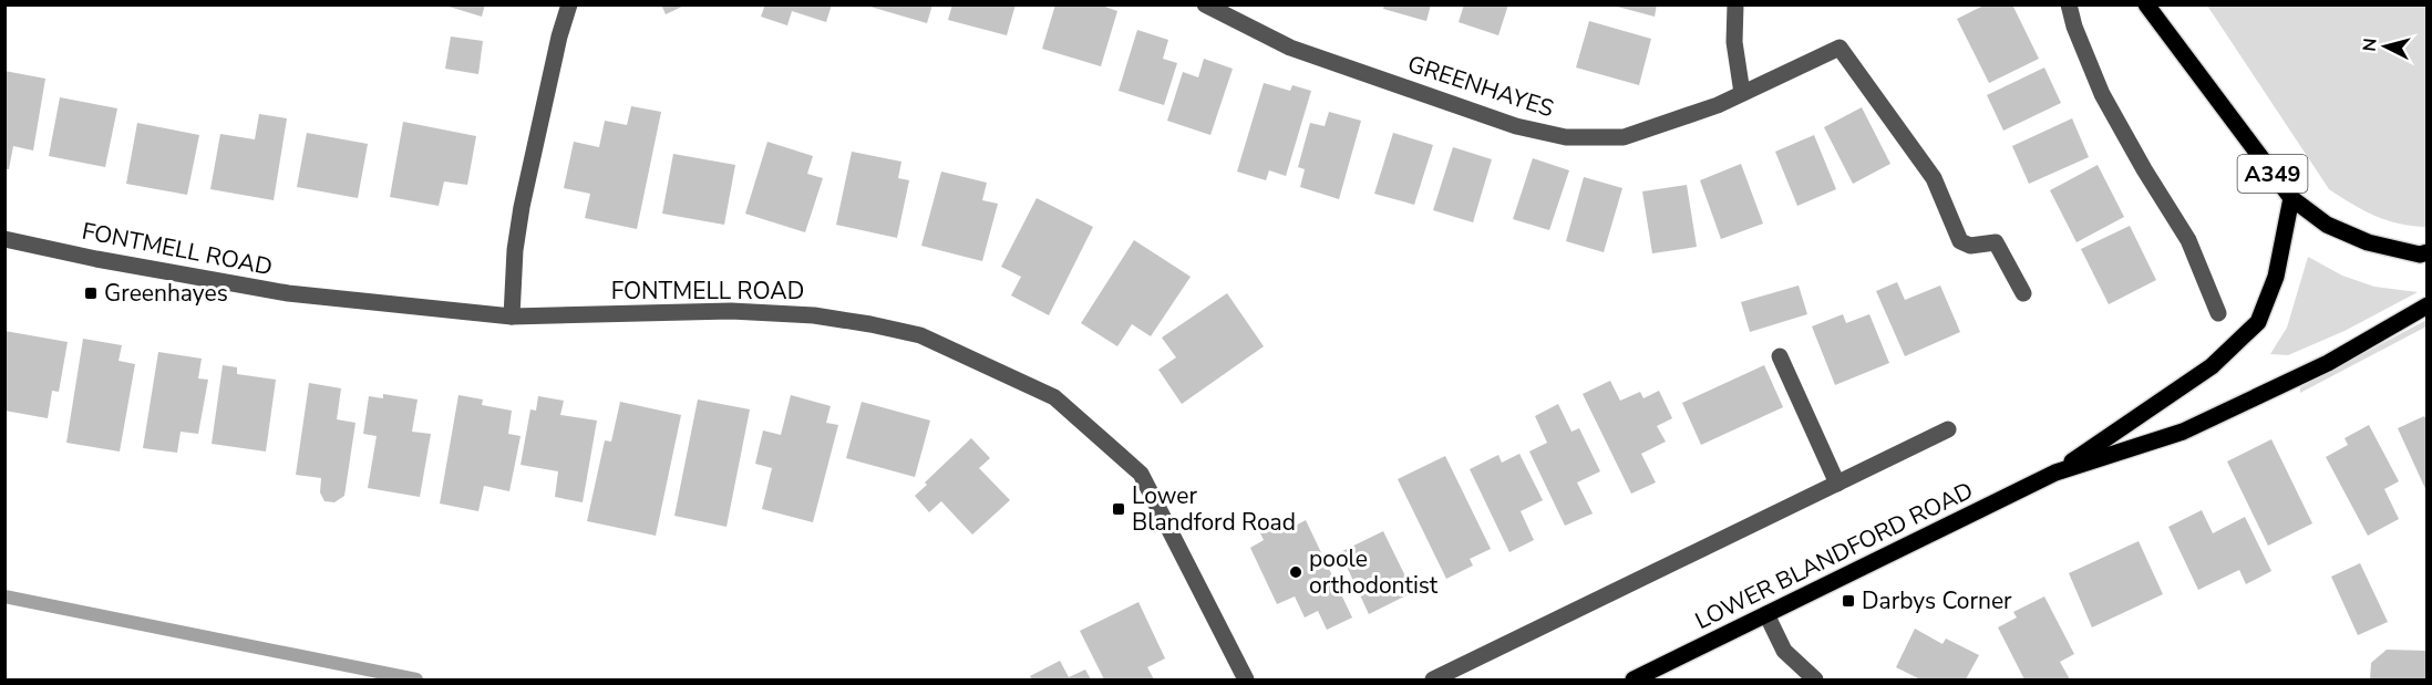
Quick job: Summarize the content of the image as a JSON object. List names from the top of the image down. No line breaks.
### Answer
{"streets":{"main road":["A349","LOWER BLANDFORD ROAD"],"street":["GREENHAYES","FONTMELL ROAD"]},"crossings":[["A349","LOWER BLANDFORD ROAD"]],"places":{"transit":["Greenhayes","Lower Blandford Road","Darbys Corner"],"other":["poole orthodontist"]},"north":"left"}
